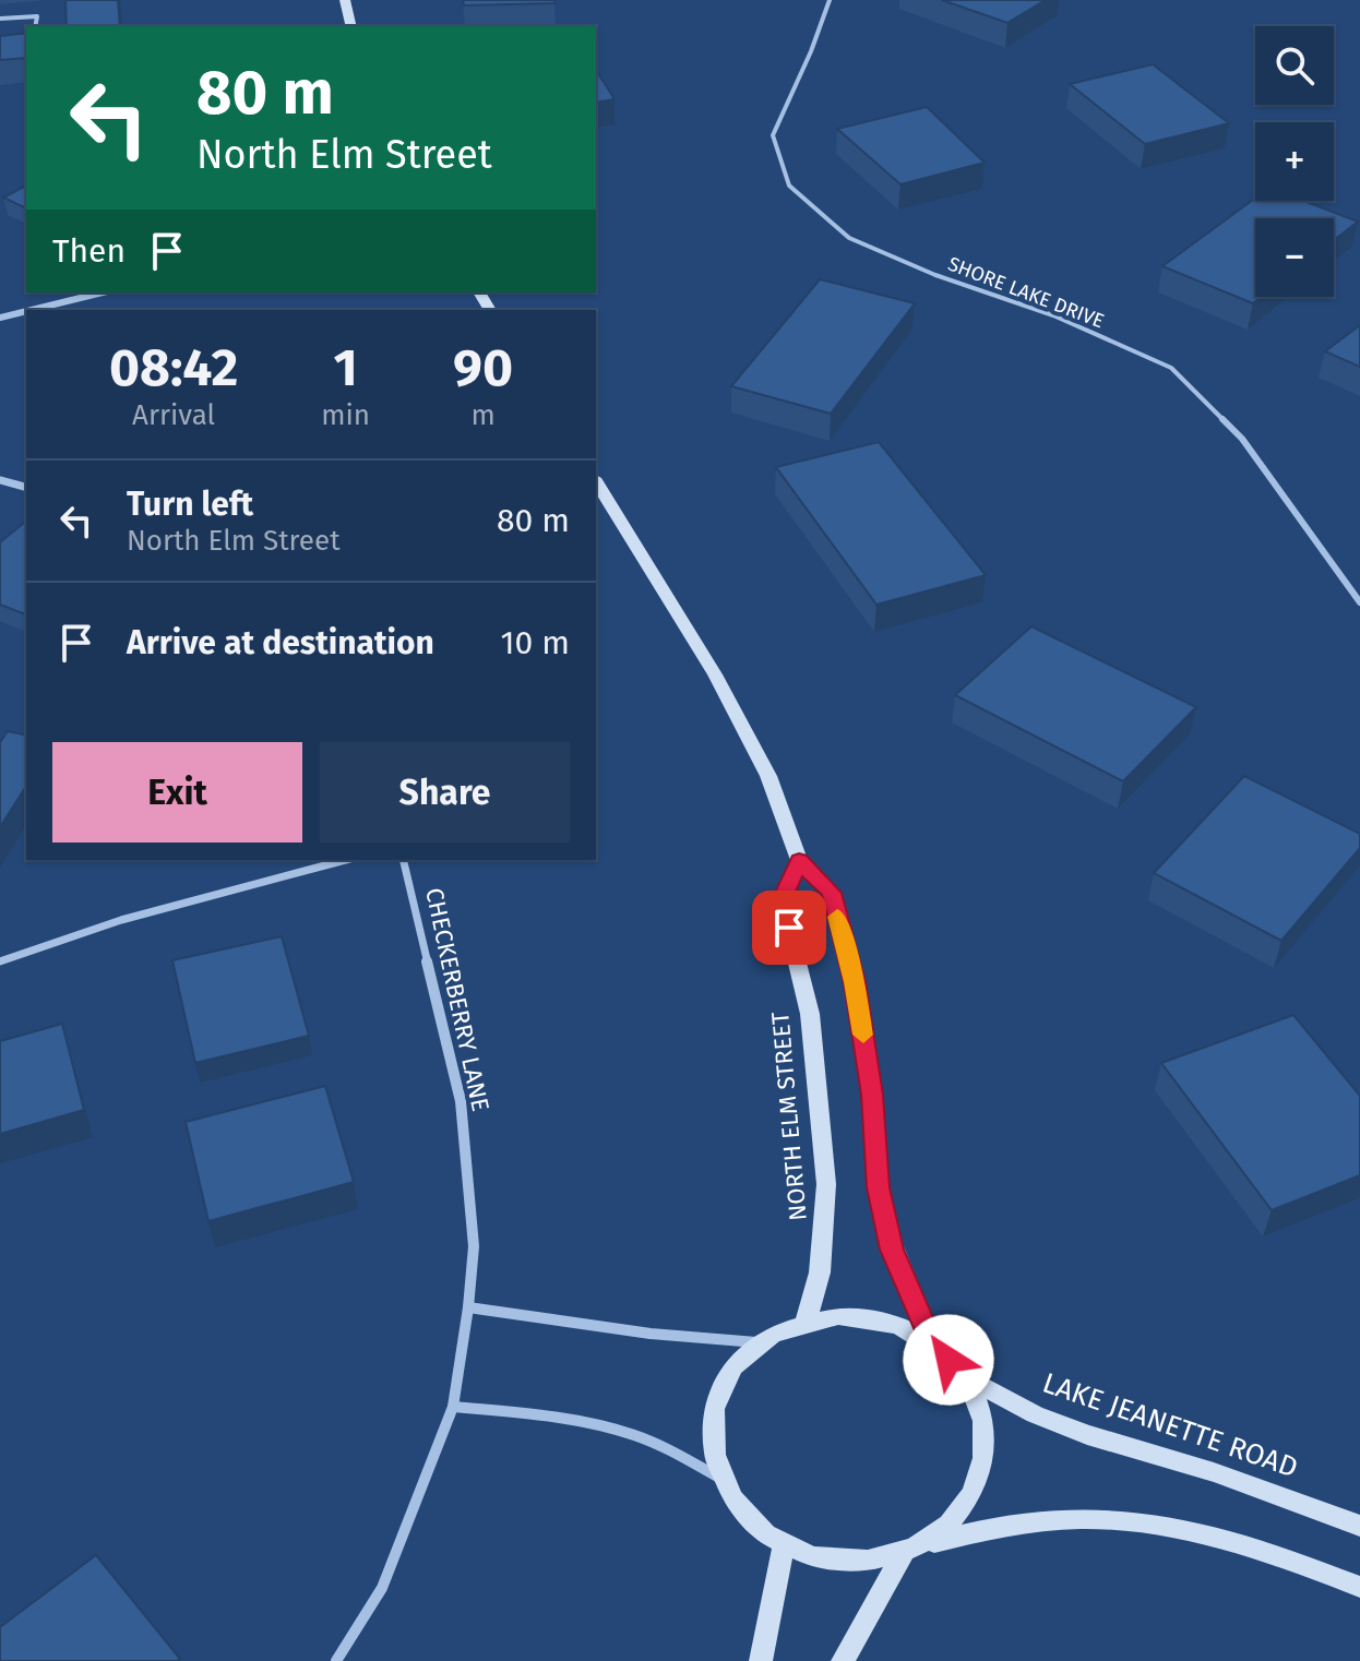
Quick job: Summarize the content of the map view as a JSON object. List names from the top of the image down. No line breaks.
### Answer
{"streets":{"main road":["NORTH ELM STREET","LAKE JEANETTE ROAD"],"street":["CHECKERBERRY LANE"],"lane":["SHORE LAKE DRIVE"]},"crossings":[["NORTH ELM STREET","LAKE JEANETTE ROAD"]],"page":{"map_buttons":["+","−"],"turn":["80 m","North Elm Street"],"then":"Then","eta":["08:42","Arrival","1","min","90","m"],"list":[{"name":"Turn left","note":"North Elm Street","value":"80 m"},{"name":"Arrive at destination","value":"10 m"}],"buttons":["Exit","Share"]}}
